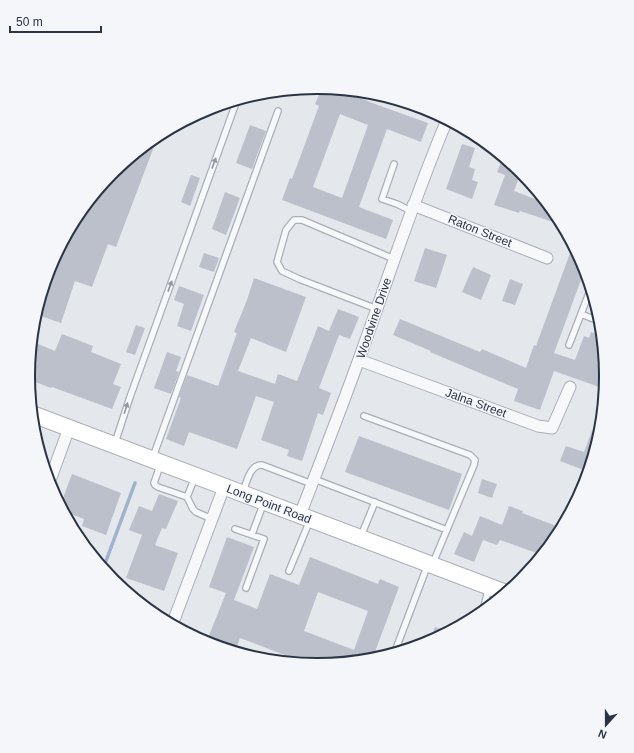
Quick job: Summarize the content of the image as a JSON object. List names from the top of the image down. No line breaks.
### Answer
{"streets":{"main road":["Long Point Road"],"street":["Raton Street","Woodvine Drive","Jalna Street"]},"crossings":[["Raton Street","Woodvine Drive"],["Woodvine Drive","Jalna Street"],["Woodvine Drive","Long Point Road"]],"scale_bar":"50 m","north":"bottom"}
